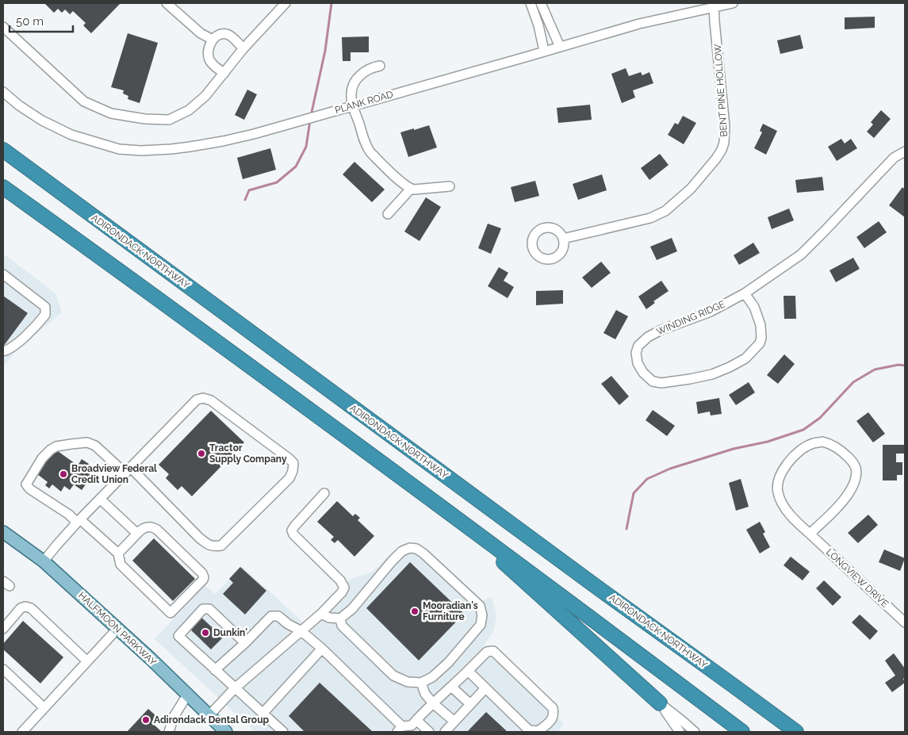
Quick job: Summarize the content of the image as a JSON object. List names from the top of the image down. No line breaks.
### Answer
{"streets":{"highway":["ADIRONDACK NORTHWAY"],"main road":["HALFMOON PARKWAY"],"street":["BENT PINE HOLLOW","PLANK ROAD","WINDING RIDGE","LONGVIEW DRIVE"]},"crossings":[["BENT PINE HOLLOW","PLANK ROAD"]],"places":["Tractor Supply Company","Broadview Federal Credit Union","Mooradian's Furniture","Dunkin'","Adirondack Dental Group"],"scale_bar":"50 m"}
